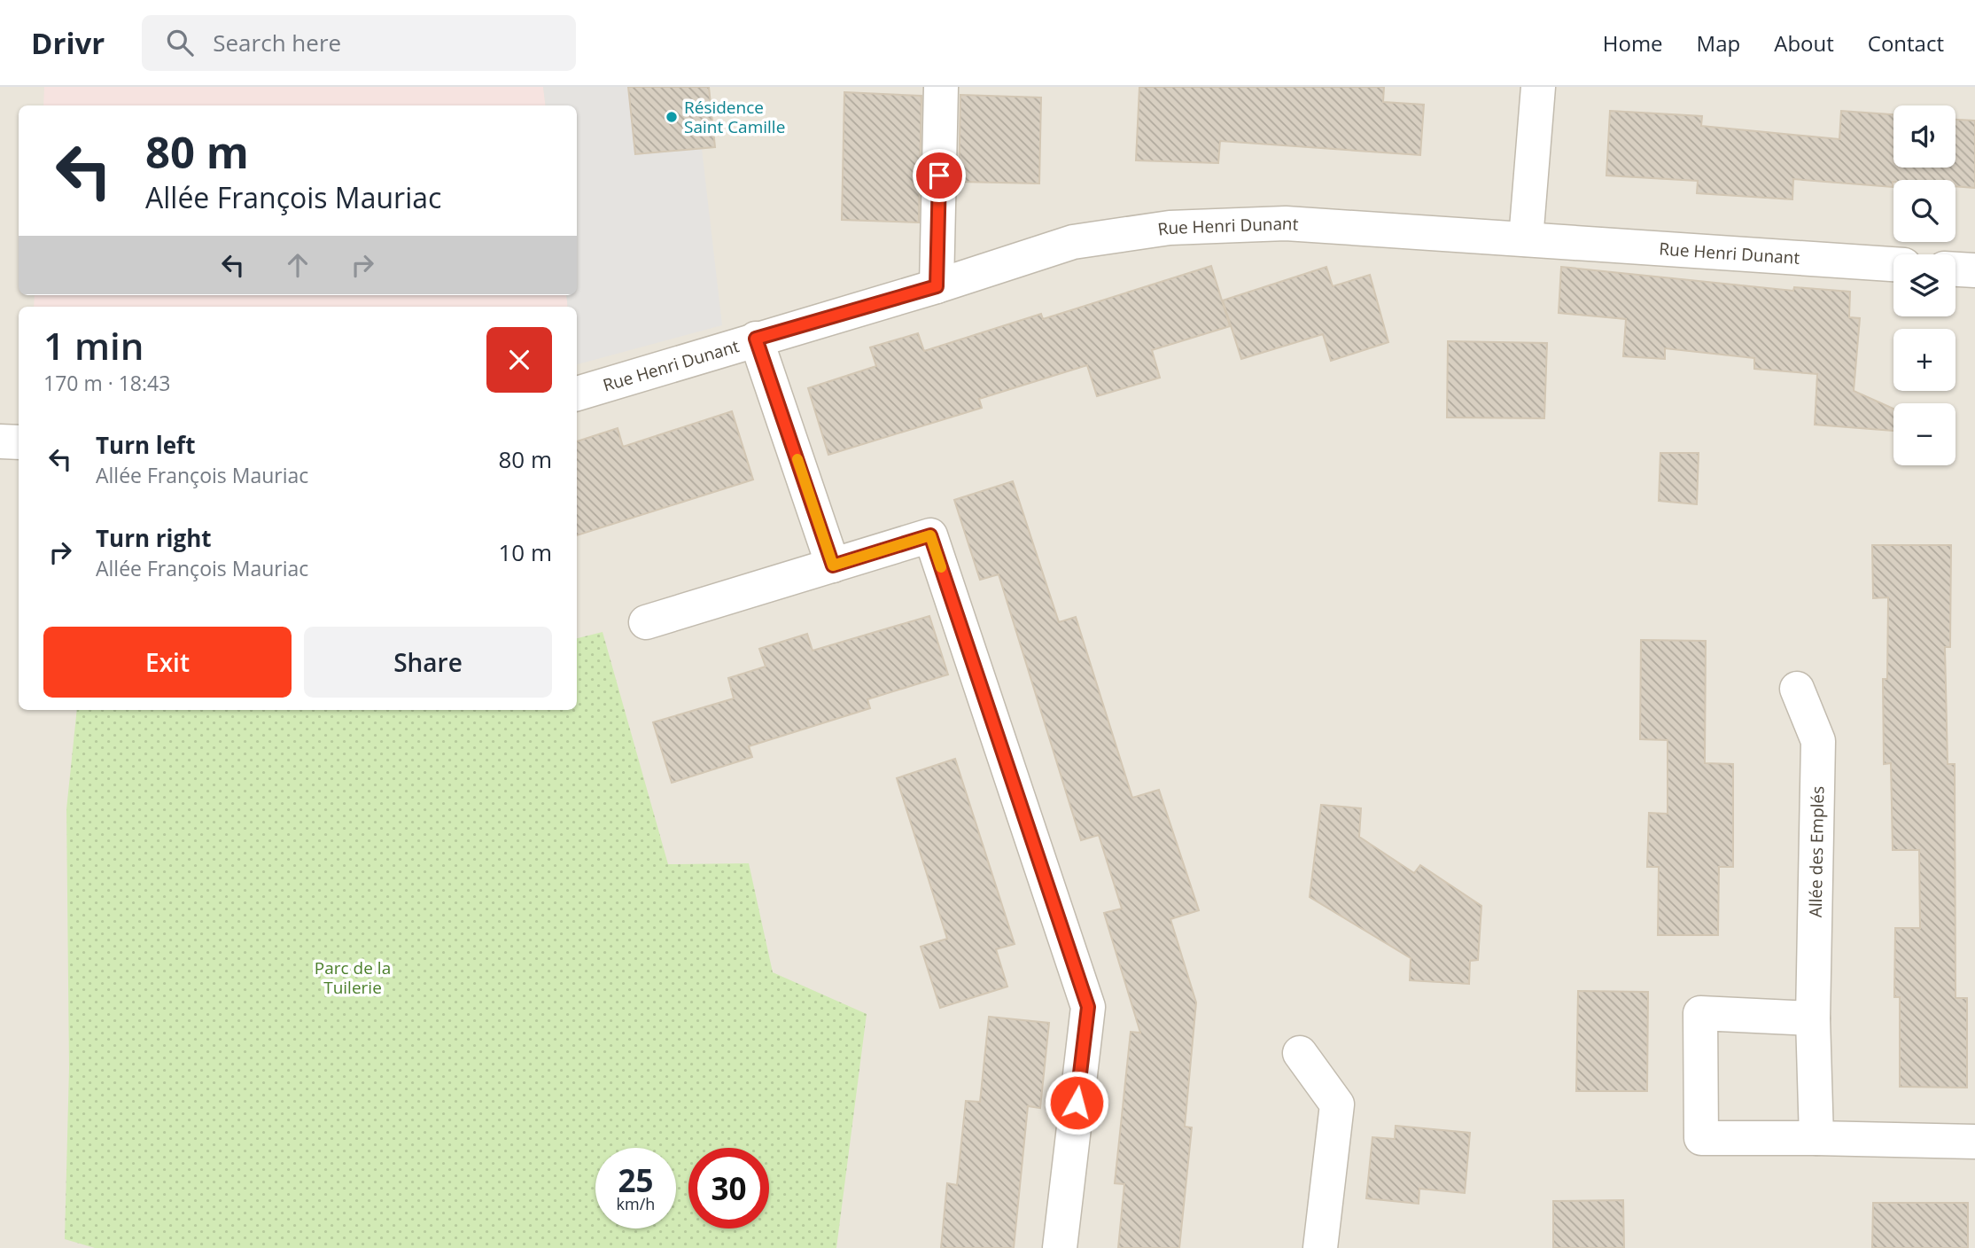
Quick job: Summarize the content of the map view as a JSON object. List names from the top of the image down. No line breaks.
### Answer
{"streets":{"street":["Rue Henri Dunant","Allée des Emplés"]},"parks":["Parc de la Tuilerie"],"places":["Résidence Saint Camille"],"page":{"header":"Drivr","search":"Search here","nav":["Home","Map","About","Contact"],"map_buttons":["+","−"],"turn":["80 m","Allée François Mauriac"],"heading":["1 min","170 m · 18:43"],"list":[{"name":"Turn left","note":"Allée François Mauriac","value":"80 m"},{"name":"Turn right","note":"Allée François Mauriac","value":"10 m"}],"buttons":["Exit","Share"],"speed":"25 km/h","limit":"30"}}
